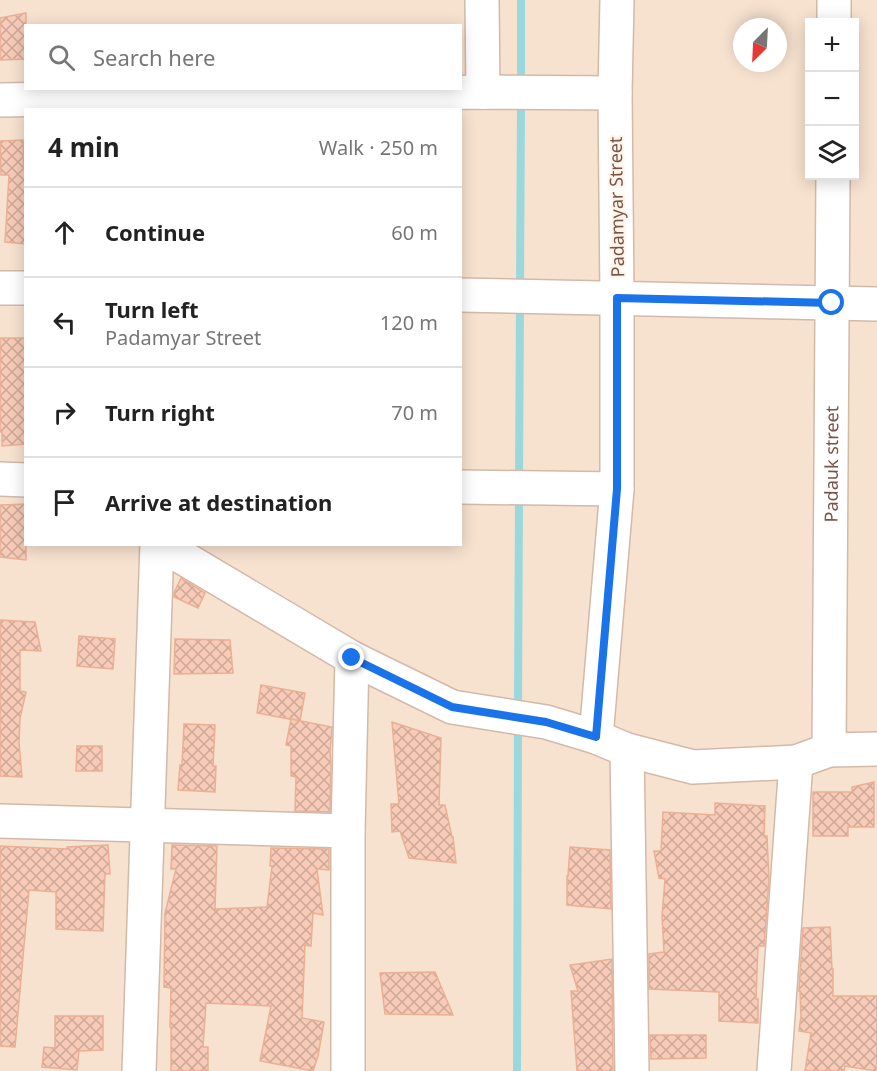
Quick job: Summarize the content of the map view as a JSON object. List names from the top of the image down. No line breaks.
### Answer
{"streets":{"street":["Padamyar Street","Padauk street"]},"north":"bottom left","page":{"map_buttons":["+","−"],"search":"Search here","heading":["4 min","Walk · 250 m"],"list":[["Continue","60 m"],["Turn left","Padamyar Street","120 m"],["Turn right","70 m"],"Arrive at destination"]}}
